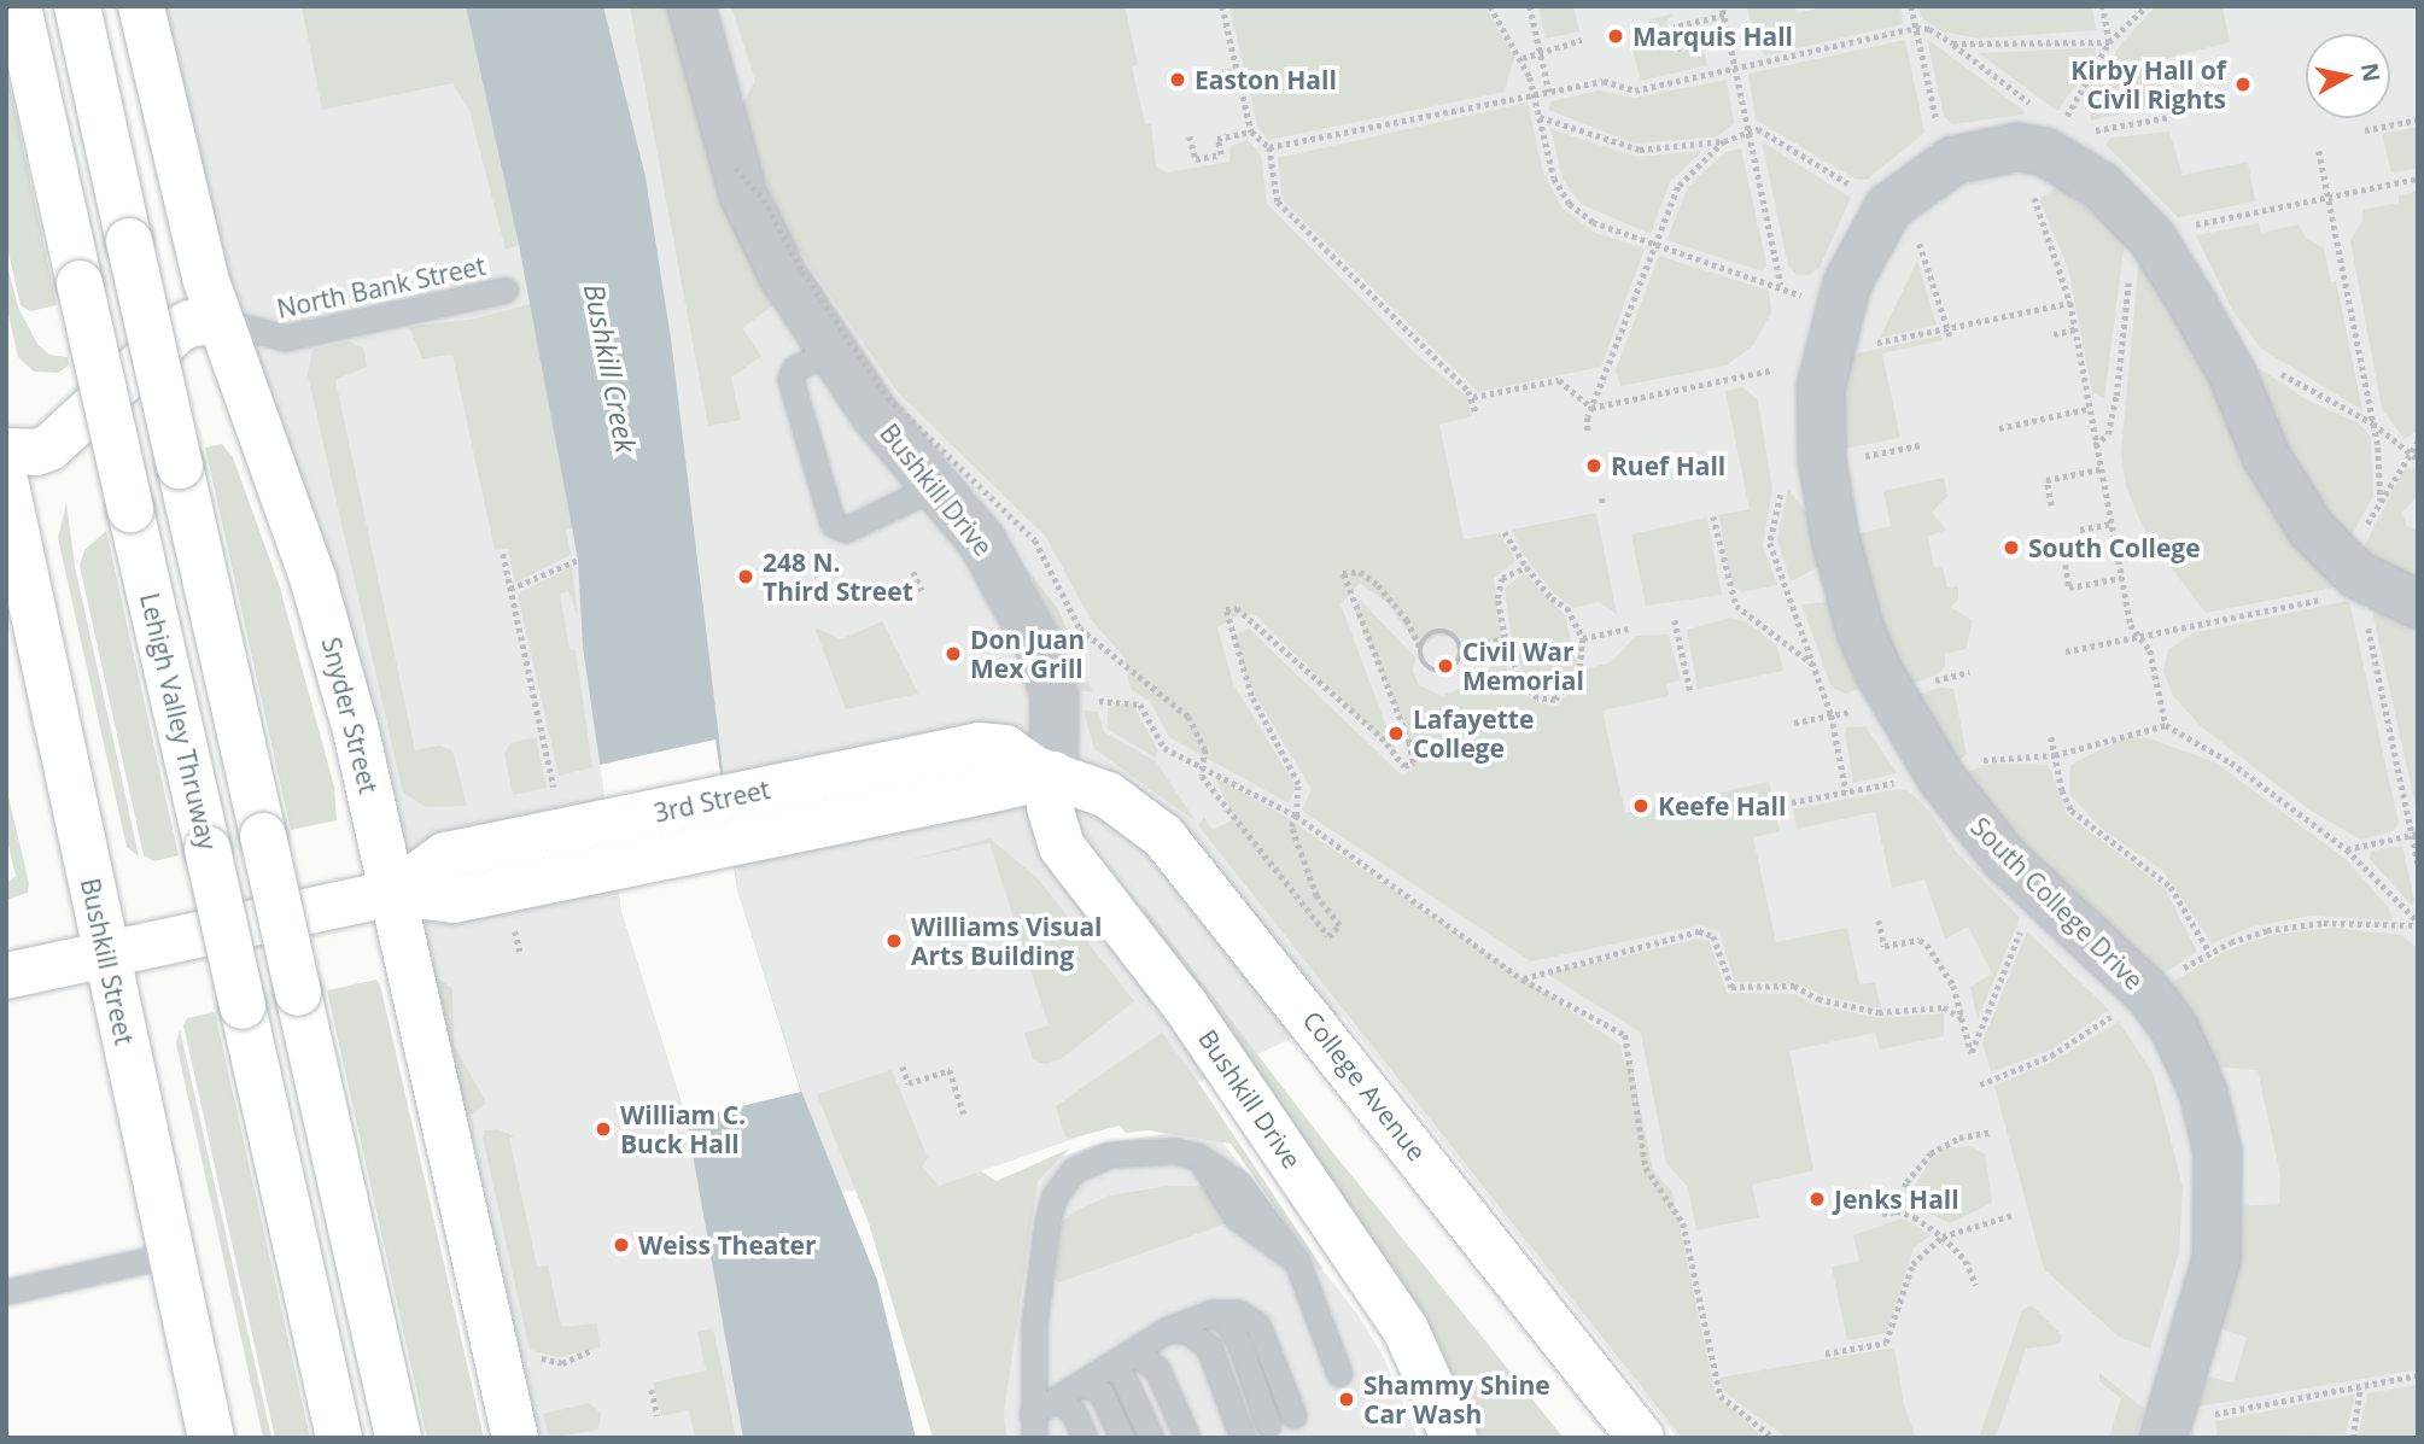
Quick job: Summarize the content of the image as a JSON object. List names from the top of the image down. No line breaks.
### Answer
{"streets":{"main road":["Bushkill Drive","Snyder Street","Lehigh Valley Thruway","3rd Street","Bushkill Street","College Avenue"],"street":["South College Drive"],"lane":["North Bank Street"]},"crossings":[["North Bank Street","Snyder Street"],["Bushkill Drive","3rd Street"],["Bushkill Drive","College Avenue"],["Snyder Street","3rd Street"],["3rd Street","Bushkill Street"],["3rd Street","College Avenue"]],"water":["Bushkill Creek"],"places":["Marquis Hall","Easton Hall","Kirby Hall of Civil Rights","Ruef Hall","South College","248 N. Third Street","Don Juan Mex Grill","Civil War Memorial","Lafayette College","Keefe Hall","Williams Visual Arts Building","William C. Buck Hall","Jenks Hall","Weiss Theater","Shammy Shine Car Wash"],"north":"right"}
